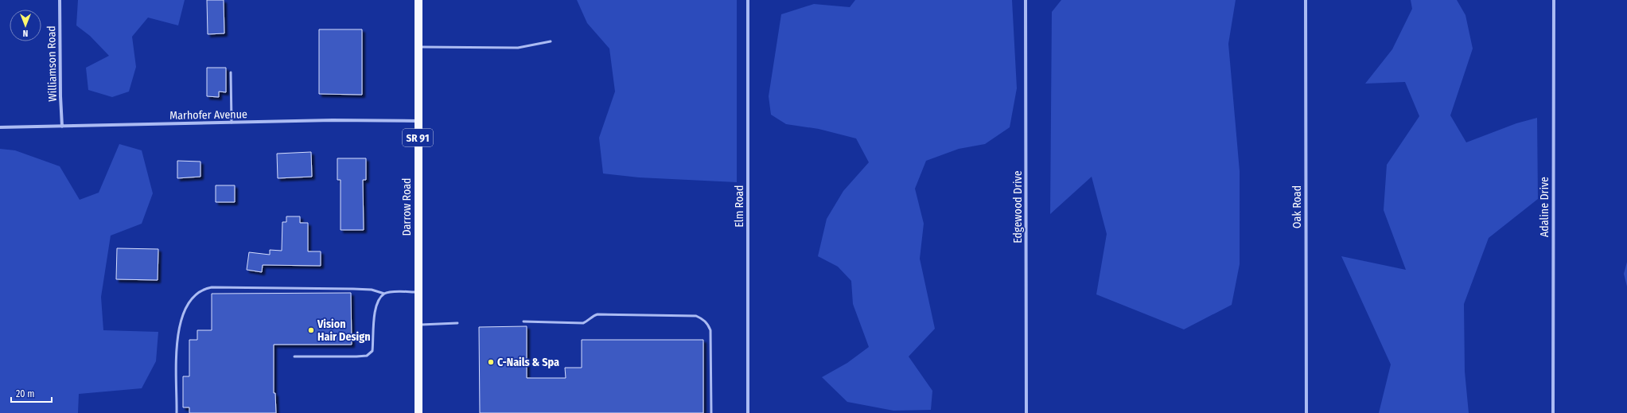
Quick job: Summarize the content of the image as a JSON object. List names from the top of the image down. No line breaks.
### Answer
{"streets":{"main road":["SR 91","Darrow Road"],"street":["Williamson Road","Marhofer Avenue","Elm Road","Edgewood Drive","Oak Road","Adaline Drive"]},"crossings":[["Williamson Road","Marhofer Avenue"],["Marhofer Avenue","Darrow Road"]],"places":["Vision Hair Design","C-Nails & Spa"],"scale_bar":"20 m","north":"bottom"}
